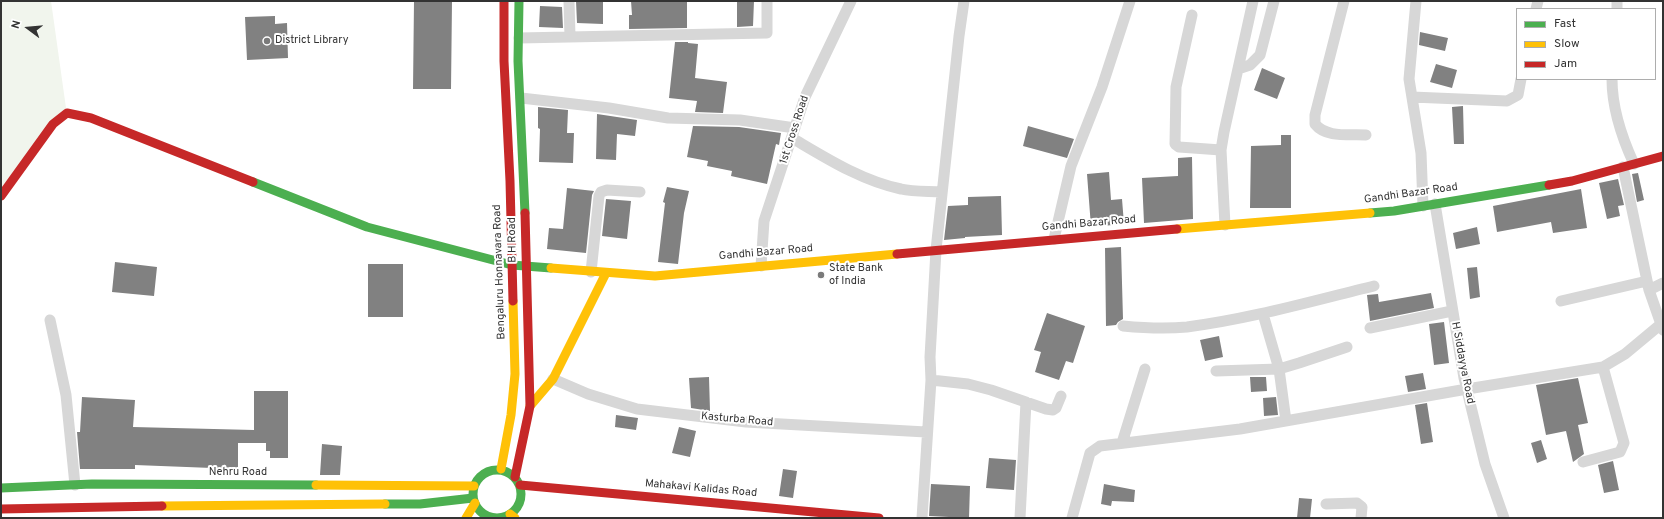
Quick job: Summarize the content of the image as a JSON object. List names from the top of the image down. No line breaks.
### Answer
{"streets":{"main road":["Gandhi Bazar Road","B H Road","Bengaluru Honnavara Road","Nehru Road","Mahakavi Kalidas Road"],"street":["1st Cross Road","H Siddayya Road","Kasturba Road"]},"crossings":[["1st Cross Road","Gandhi Bazar Road"],["Gandhi Bazar Road","B H Road"],["Gandhi Bazar Road","Bengaluru Honnavara Road"],["Gandhi Bazar Road","H Siddayya Road"],["B H Road","Bengaluru Honnavara Road"],["B H Road","Nehru Road"],["B H Road","Mahakavi Kalidas Road"],["Bengaluru Honnavara Road","Nehru Road"],["Bengaluru Honnavara Road","Mahakavi Kalidas Road"],["Nehru Road","Mahakavi Kalidas Road"]],"places":["District Library","State Bank of India"],"legend":["Fast","Slow","Jam"],"north":"left"}
